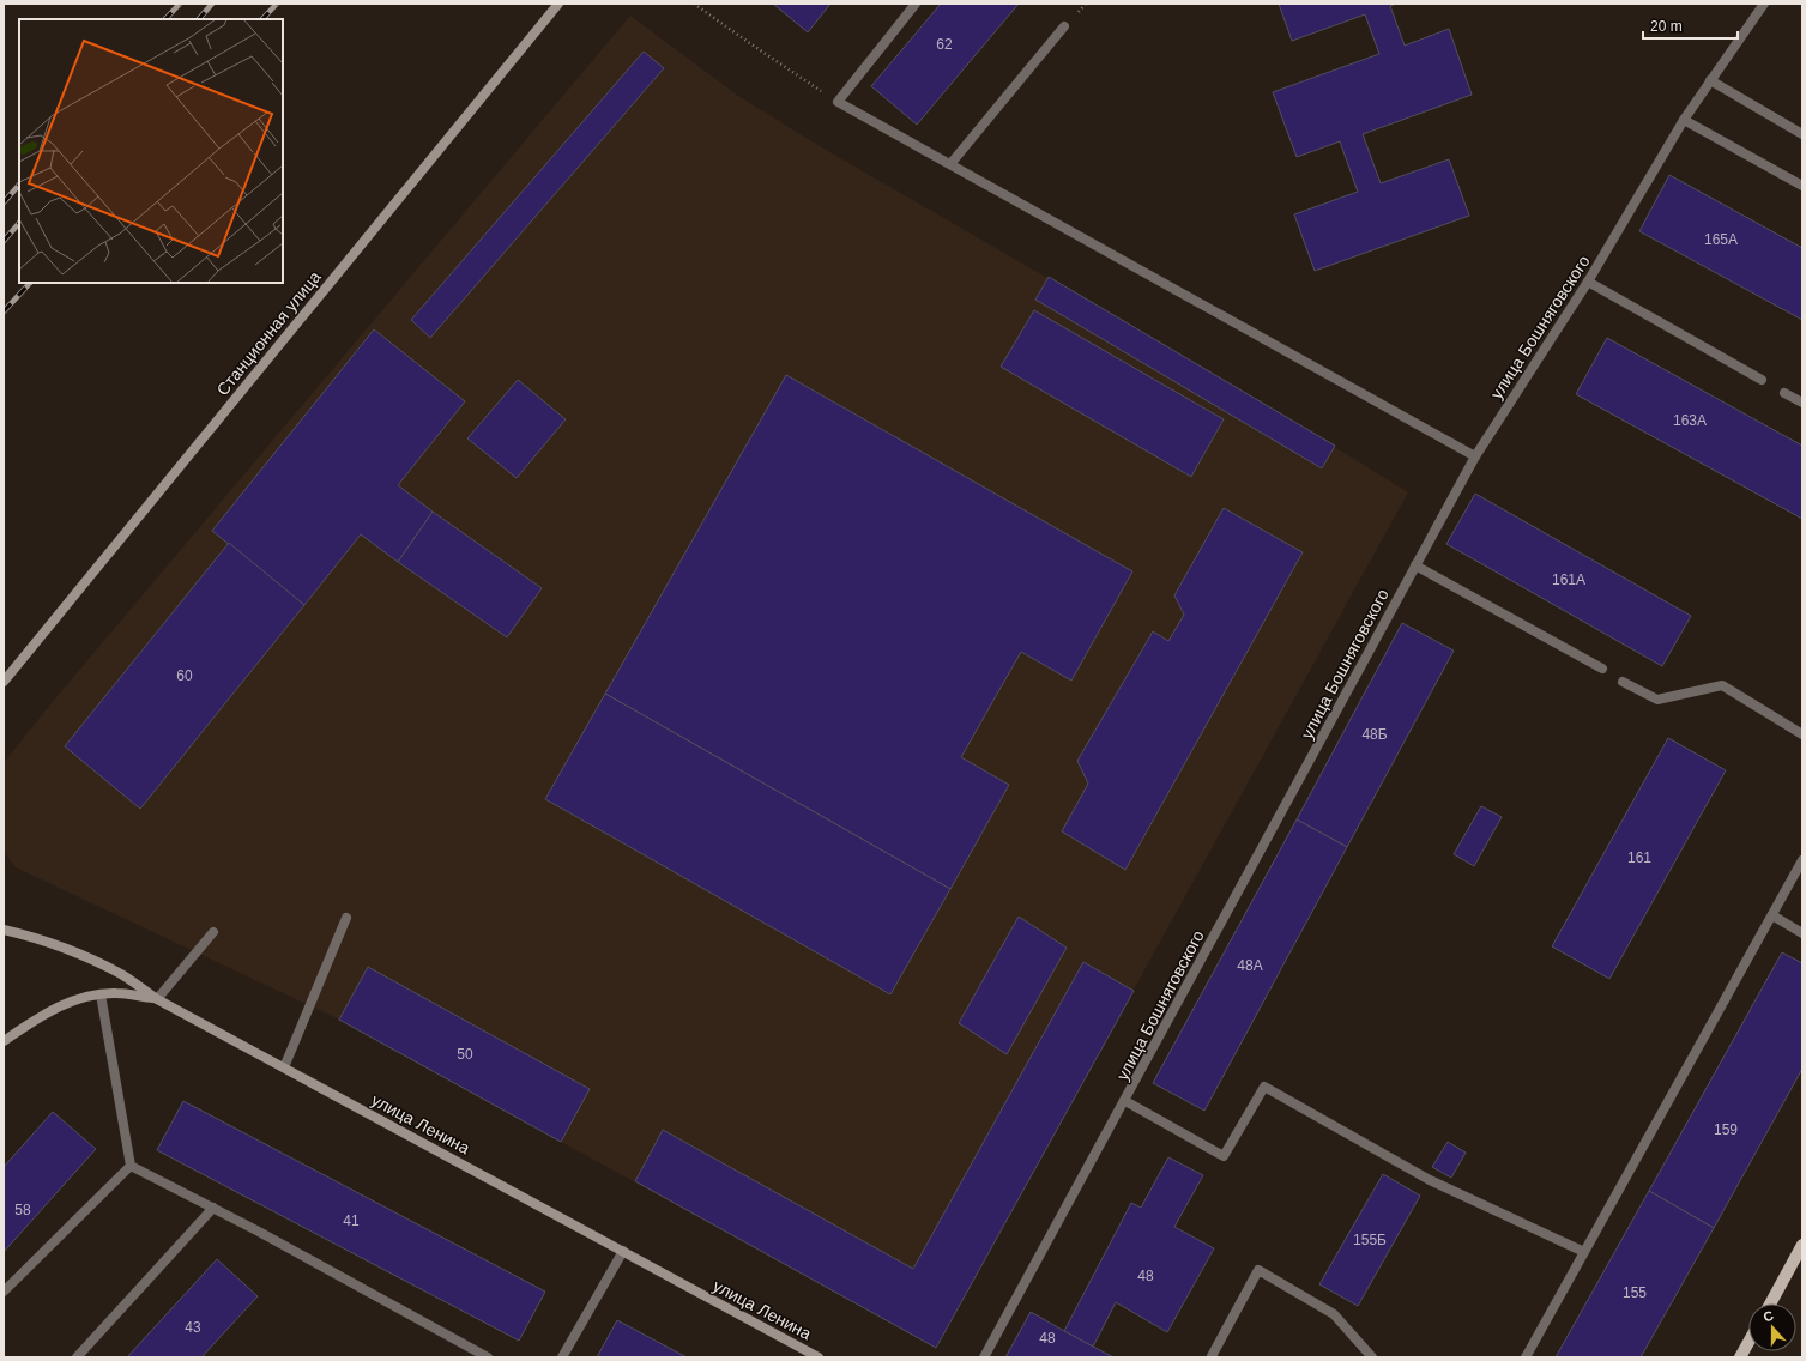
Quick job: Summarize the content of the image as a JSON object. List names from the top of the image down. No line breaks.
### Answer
{"streets":{"main road":["Станционная улица","улица Ленина"],"lane":["улица Бошняговского"]},"house_numbers":["62","165А","163А","161А","60","48Б","161","48А","50","159","58","41","155Б","48","155","43","48"],"scale_bar":"20 m","north":"top"}
